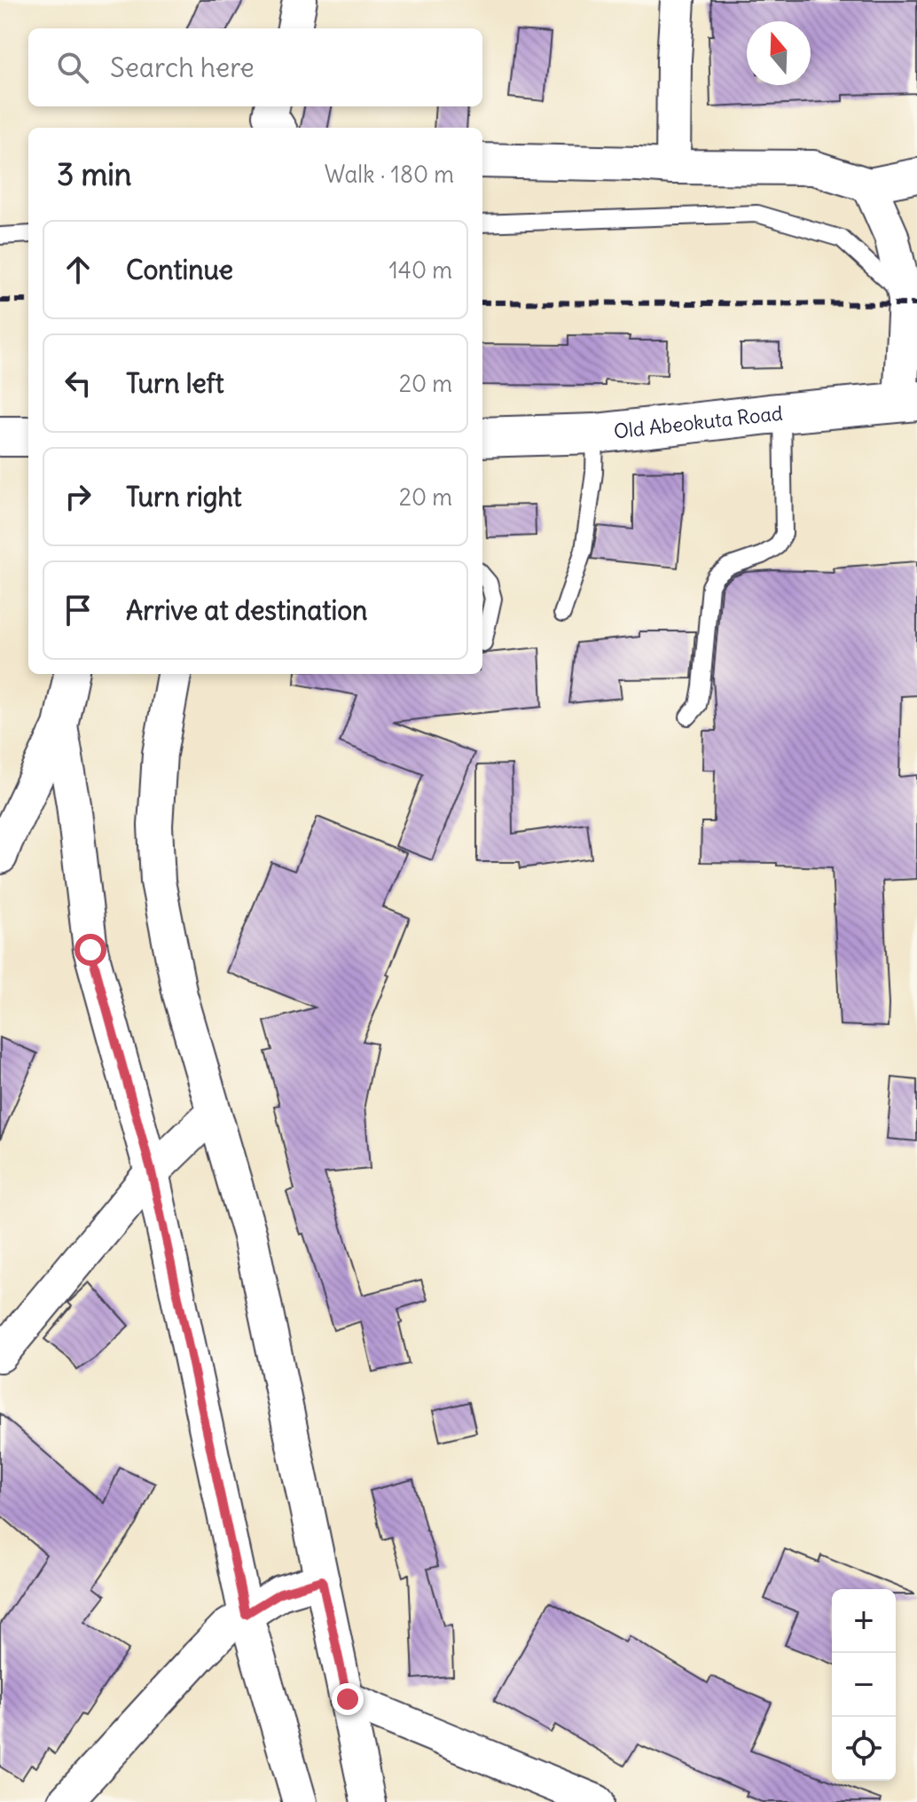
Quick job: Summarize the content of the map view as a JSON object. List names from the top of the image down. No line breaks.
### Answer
{"streets":{"highway":["Old Abeokuta Road"]},"north":"top","page":{"search":"Search here","heading":["3 min","Walk · 180 m"],"list":[["Continue","140 m"],["Turn left","20 m"],["Turn right","20 m"],"Arrive at destination"],"map_buttons":["+","−"]}}
